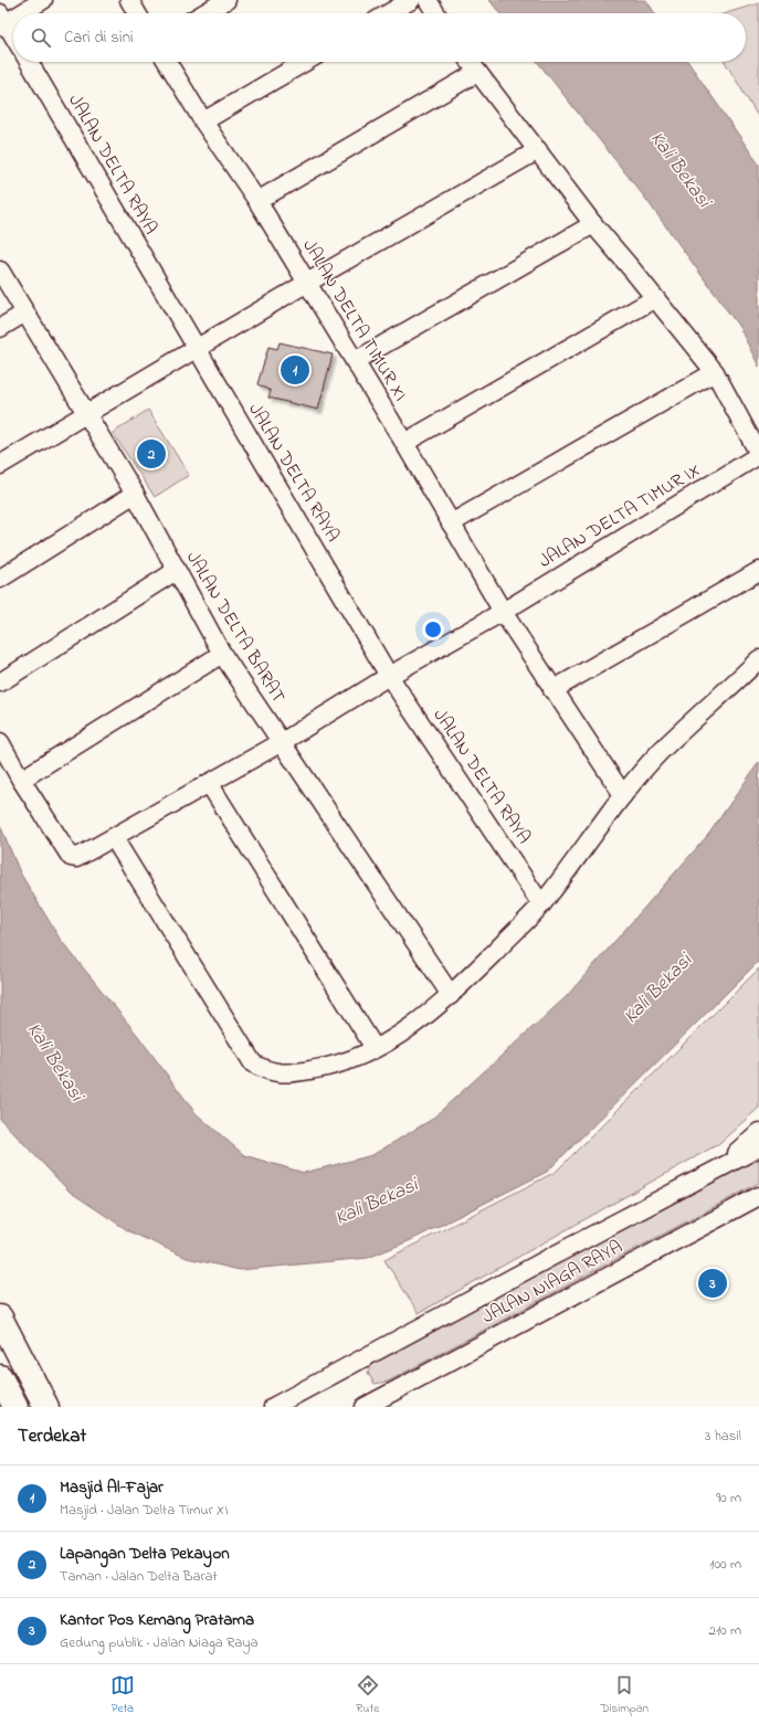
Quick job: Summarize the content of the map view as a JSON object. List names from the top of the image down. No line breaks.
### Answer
{"streets":{"street":["JALAN DELTA RAYA","JALAN DELTA TIMUR XI","JALAN DELTA TIMUR IX","JALAN DELTA BARAT","JALAN NIAGA RAYA"]},"crossings":[["JALAN DELTA RAYA","JALAN DELTA TIMUR IX"],["JALAN DELTA TIMUR XI","JALAN DELTA TIMUR IX"],["JALAN DELTA TIMUR IX","JALAN DELTA BARAT"]],"water":["Kali Bekasi"],"page":{"search":"Cari di sini","pins":["1","2","3"],"heading":["Terdekat","3 hasil"],"list":[{"mark":"1","name":"Masjid Al-Fajar","note":"Masjid · Jalan Delta Timur XI","value":"90 m"},{"mark":"2","name":"Lapangan Delta Pekayon","note":"Taman · Jalan Delta Barat","value":"100 m"},{"mark":"3","name":"Kantor Pos Kemang Pratama","note":"Gedung publik · Jalan Niaga Raya","value":"210 m"}],"nav":["Peta","Rute","Disimpan"]}}
